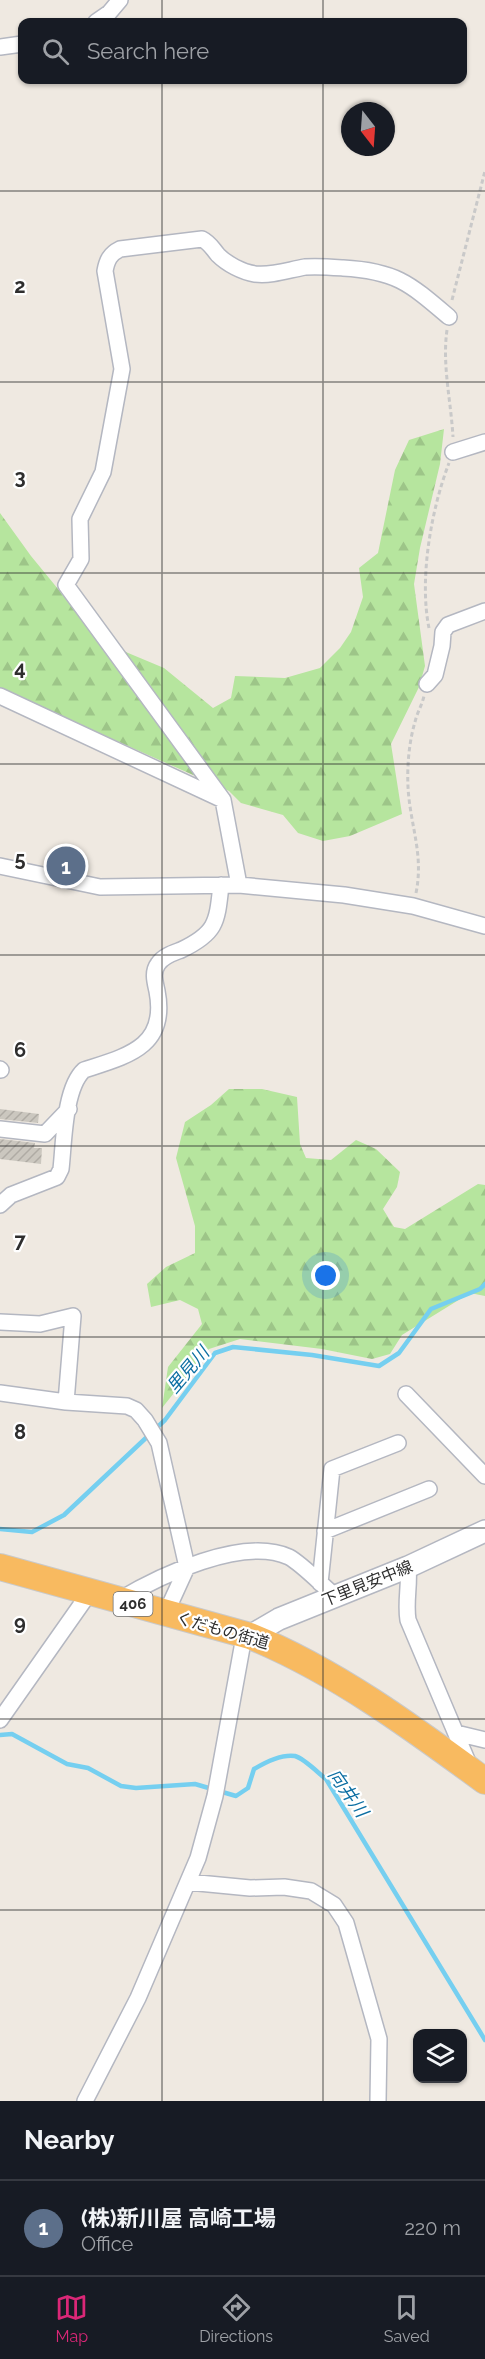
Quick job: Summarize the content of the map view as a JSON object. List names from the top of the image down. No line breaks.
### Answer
{"streets":{"highway":["406","くだもの街道"],"main road":["下里見安中線"]},"crossings":[["下里見安中線","くだもの街道"]],"water":["里見川","向井川"],"north":"bottom","page":{"search":"Search here","pins":"1","heading":"Nearby","list":[{"mark":"1","name":"(株)新川屋 高崎工場","note":"Office","value":"220 m"}],"nav":["Map","Directions","Saved"]},"grid":{"rows":["2","3","4","5","6","7","8","9"]}}
